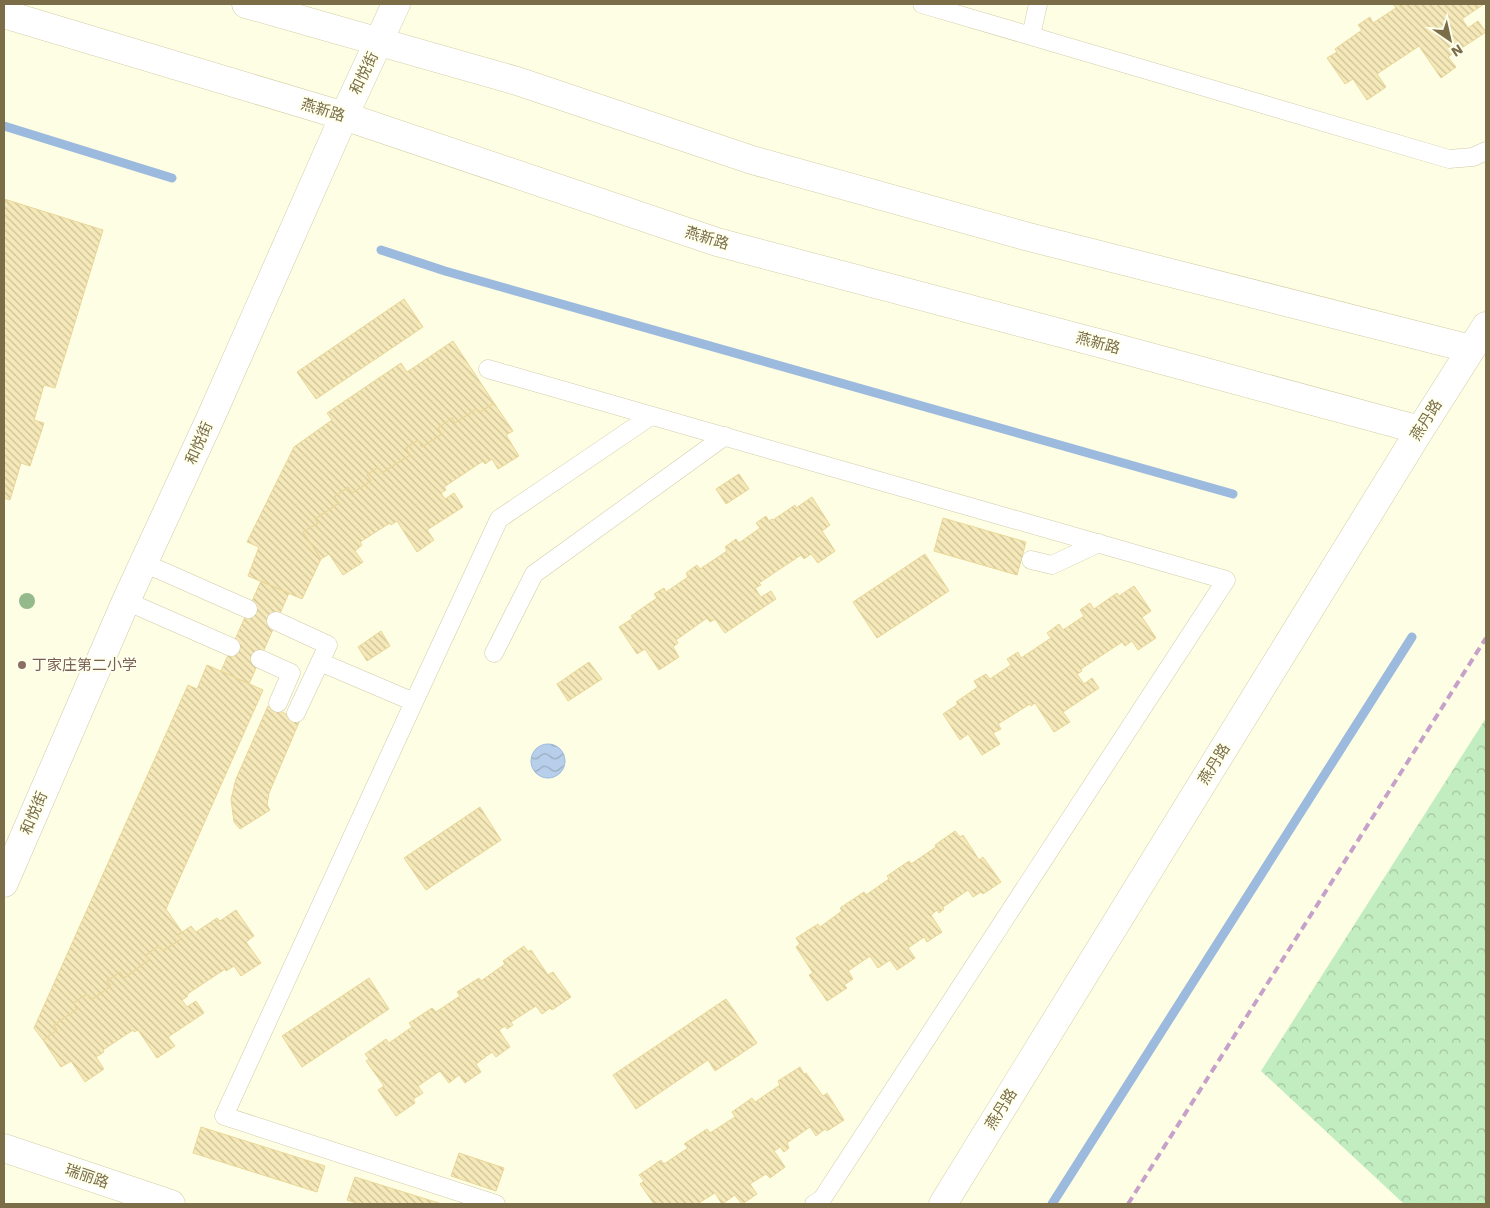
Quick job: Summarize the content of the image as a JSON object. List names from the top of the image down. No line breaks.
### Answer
{"streets":{"street":["和悦街","燕新路","燕丹路","瑞丽路"]},"crossings":[["和悦街","燕新路"],["燕新路","燕丹路"]],"places":["丁家庄第二小学"],"north":"bottom right"}
